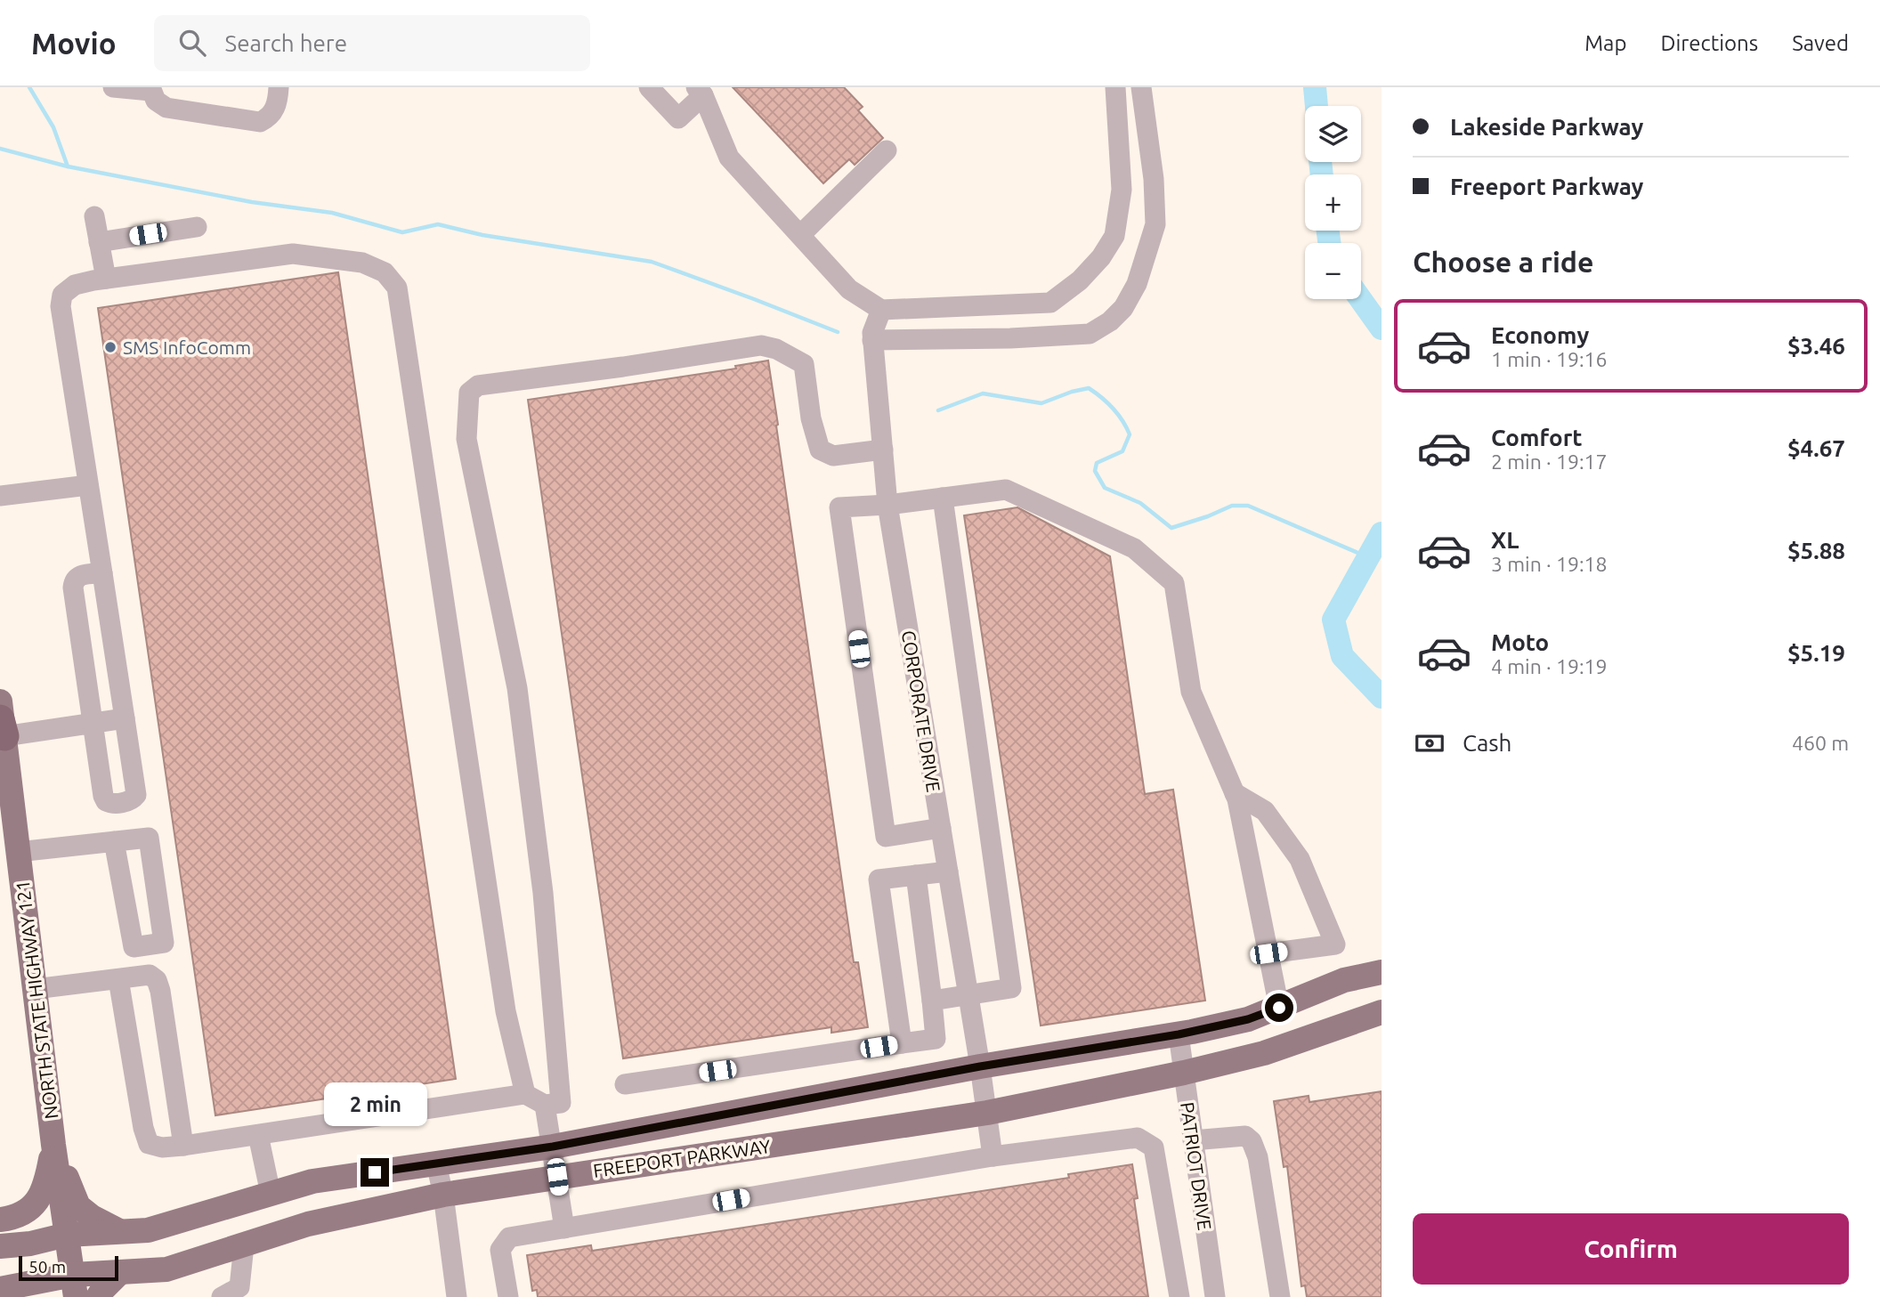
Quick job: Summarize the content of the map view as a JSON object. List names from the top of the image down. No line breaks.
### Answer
{"streets":{"main road":["NORTH STATE HIGHWAY 121","FREEPORT PARKWAY"],"street":["CORPORATE DRIVE","PATRIOT DRIVE"]},"crossings":[["CORPORATE DRIVE","FREEPORT PARKWAY"],["NORTH STATE HIGHWAY 121","FREEPORT PARKWAY"],["FREEPORT PARKWAY","PATRIOT DRIVE"]],"places":["SMS InfoComm"],"scale_bar":"50 m","page":{"header":"Movio","search":"Search here","nav":["Map","Directions","Saved"],"banner":["Lakeside Parkway","Freeport Parkway"],"map_buttons":["+","−"],"heading":"Choose a ride","list":[{"name":"Economy","note":"1 min · 19:16","value":"$3.46"},{"name":"Comfort","note":"2 min · 19:17","value":"$4.67"},{"name":"XL","note":"3 min · 19:18","value":"$5.88"},{"name":"Moto","note":"4 min · 19:19","value":"$5.19"}],"pay":["Cash","460 m"],"bubble":"2 min","buttons":"Confirm","scale":"50 m"}}
